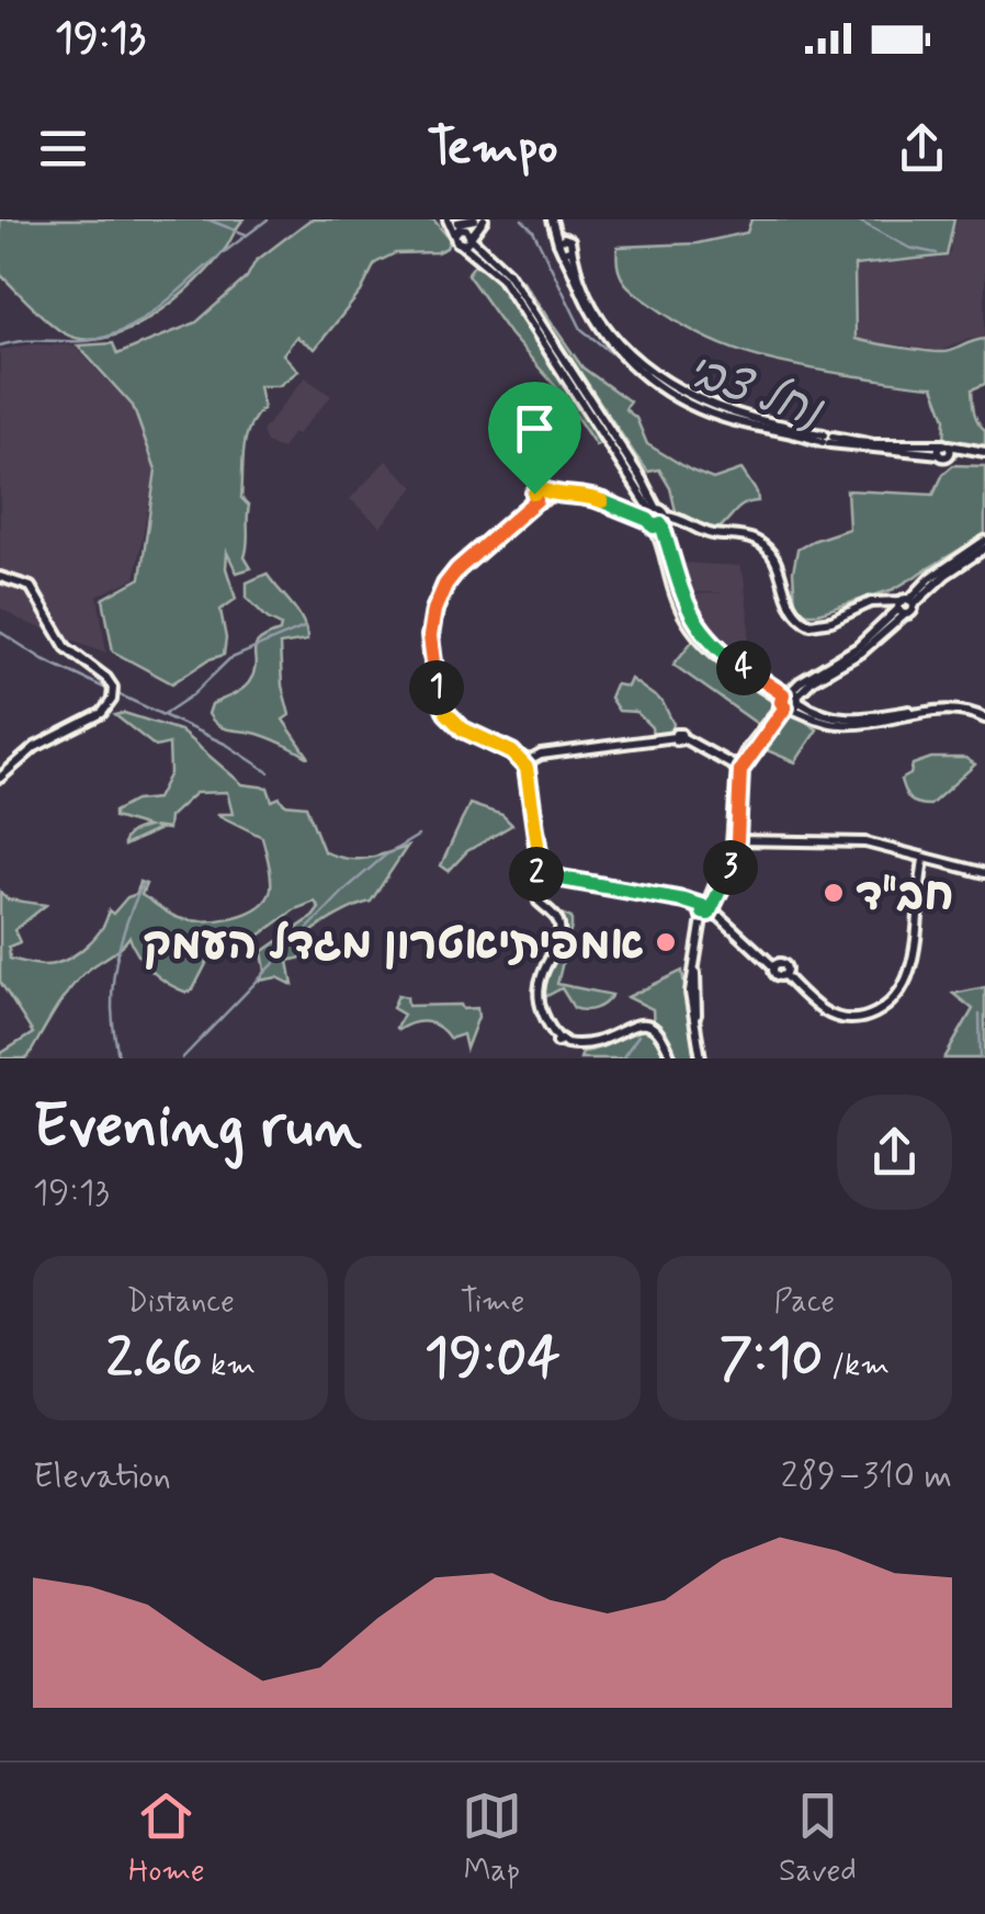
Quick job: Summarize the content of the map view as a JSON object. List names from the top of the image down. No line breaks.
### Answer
{"water":["נחל צבי"],"places":["חב\"ד","אמפיתיאטרון מגדל העמק"],"page":{"status":"19:13","header":"Tempo","pins":["4","1","3","2"],"heading":["Evening run","19:13"],"stats":[["Distance","2.66 km"],["Time","19:04"],["Pace","7:10 /km"]],"chart":["Elevation","289–310 m"],"tabs":["Home","Map","Saved"]}}
